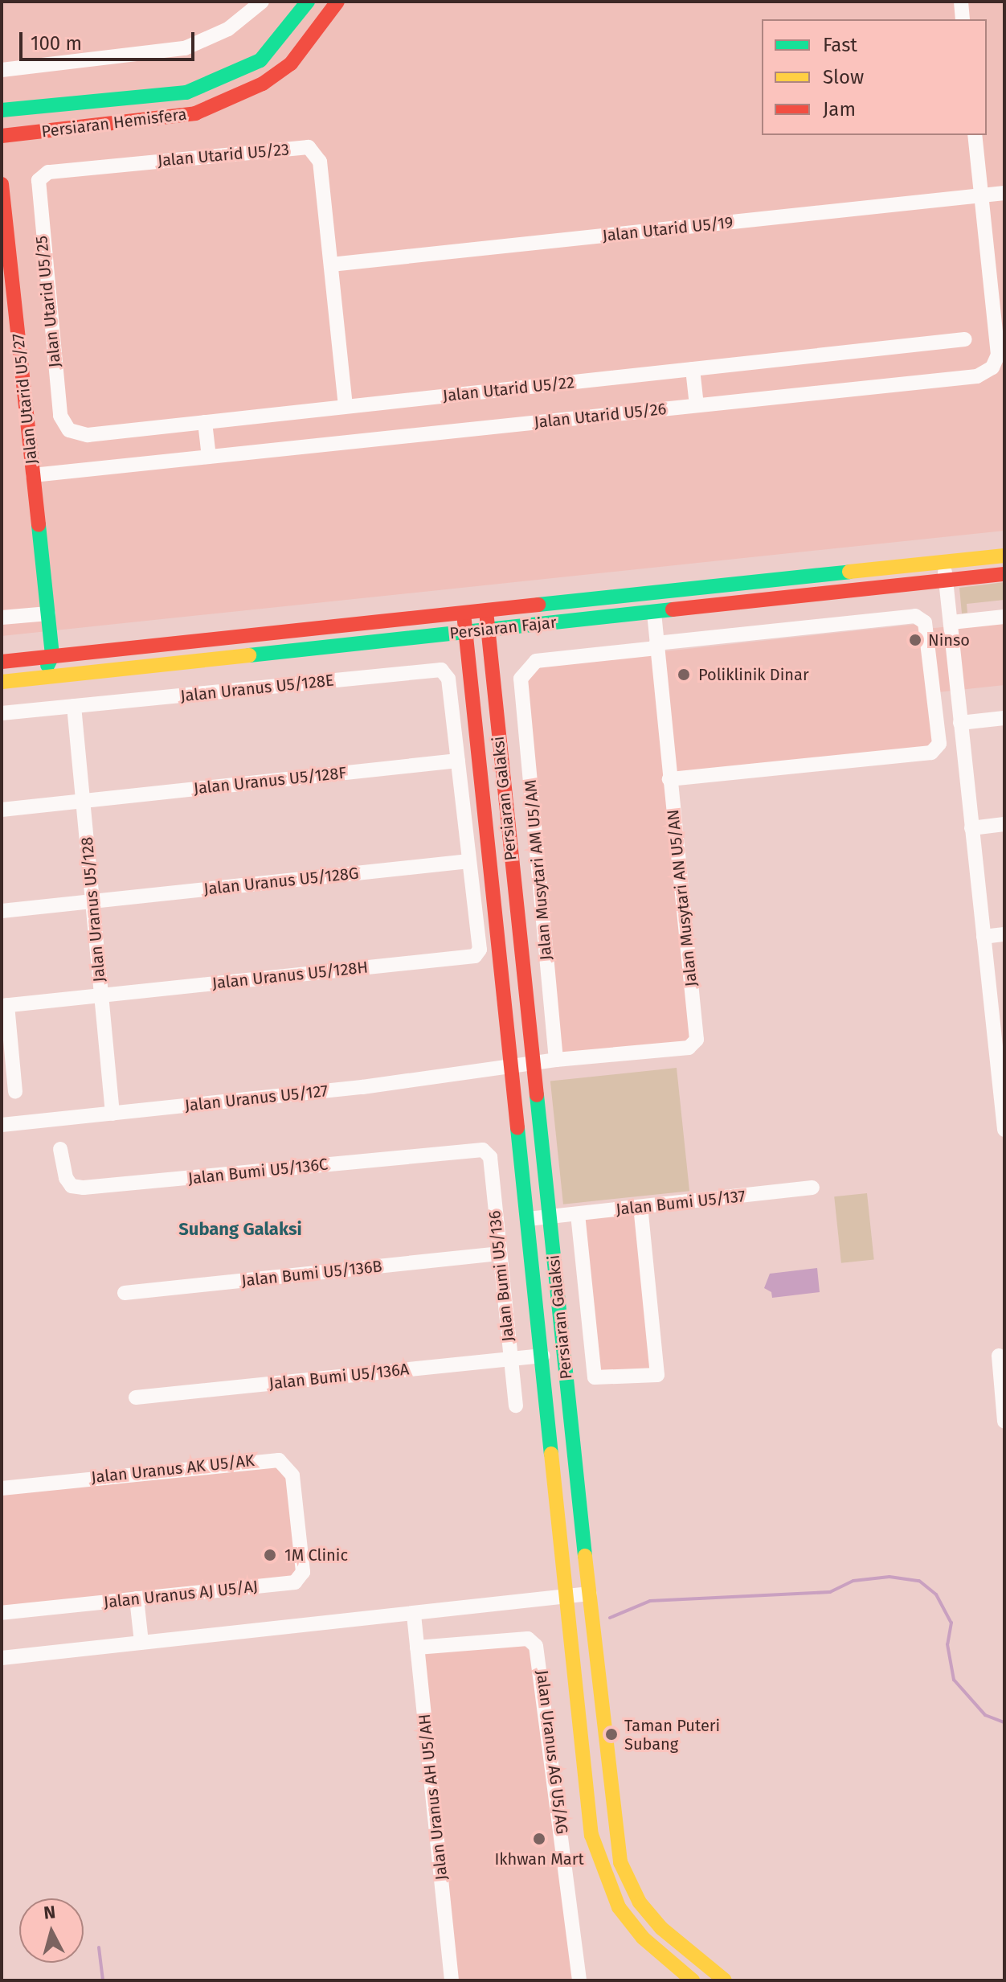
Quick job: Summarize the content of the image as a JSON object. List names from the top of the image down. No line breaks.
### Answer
{"streets":{"main road":["Persiaran Hemisfera","Jalan Utarid U5/27","Persiaran Fajar","Persiaran Galaksi"],"street":["Jalan Utarid U5/23","Jalan Utarid U5/19","Jalan Utarid U5/25","Jalan Utarid U5/22","Jalan Utarid U5/26","Jalan Uranus U5/128E","Jalan Uranus U5/128F","Jalan Musytari AM U5/AM","Jalan Uranus U5/128G","Jalan Musytari AN U5/AN","Jalan Uranus U5/128","Jalan Uranus U5/128H","Jalan Uranus U5/127","Jalan Bumi U5/136C","Jalan Bumi U5/137","Jalan Bumi U5/136B","Jalan Bumi U5/136","Jalan Bumi U5/136A","Jalan Uranus AK U5/AK","Jalan Uranus AJ U5/AJ","Jalan Uranus AG U5/AG","Jalan Uranus AH U5/AH"]},"crossings":[["Jalan Utarid U5/23","Jalan Utarid U5/19"],["Jalan Utarid U5/23","Jalan Utarid U5/25"],["Jalan Utarid U5/23","Jalan Utarid U5/22"],["Jalan Utarid U5/19","Jalan Utarid U5/26"],["Jalan Utarid U5/25","Jalan Utarid U5/22"],["Jalan Utarid U5/27","Jalan Utarid U5/26"],["Jalan Utarid U5/27","Persiaran Fajar"],["Persiaran Fajar","Persiaran Galaksi"],["Persiaran Fajar","Jalan Musytari AN U5/AN"],["Jalan Uranus U5/128E","Jalan Uranus U5/128F"],["Jalan Uranus U5/128E","Jalan Uranus U5/128"],["Jalan Uranus U5/128F","Jalan Uranus U5/128"],["Persiaran Galaksi","Jalan Uranus U5/127"],["Persiaran Galaksi","Jalan Bumi U5/137"],["Persiaran Galaksi","Jalan Bumi U5/136A"],["Jalan Musytari AM U5/AM","Jalan Musytari AN U5/AN"],["Jalan Uranus U5/128G","Jalan Uranus U5/128"],["Jalan Uranus U5/128G","Jalan Uranus U5/128H"],["Jalan Uranus U5/128","Jalan Uranus U5/128H"],["Jalan Uranus U5/128","Jalan Uranus U5/127"],["Jalan Bumi U5/136C","Jalan Bumi U5/136"],["Jalan Bumi U5/136B","Jalan Bumi U5/136"],["Jalan Bumi U5/136","Jalan Bumi U5/136A"],["Jalan Uranus AK U5/AK","Jalan Uranus AJ U5/AJ"],["Jalan Uranus AG U5/AG","Jalan Uranus AH U5/AH"]],"districts":["Subang Galaksi"],"places":["Ninso","Poliklinik Dinar","1M Clinic","Taman Puteri Subang","Ikhwan Mart"],"legend":["Fast","Slow","Jam"],"scale_bar":"100 m","north":"top"}
